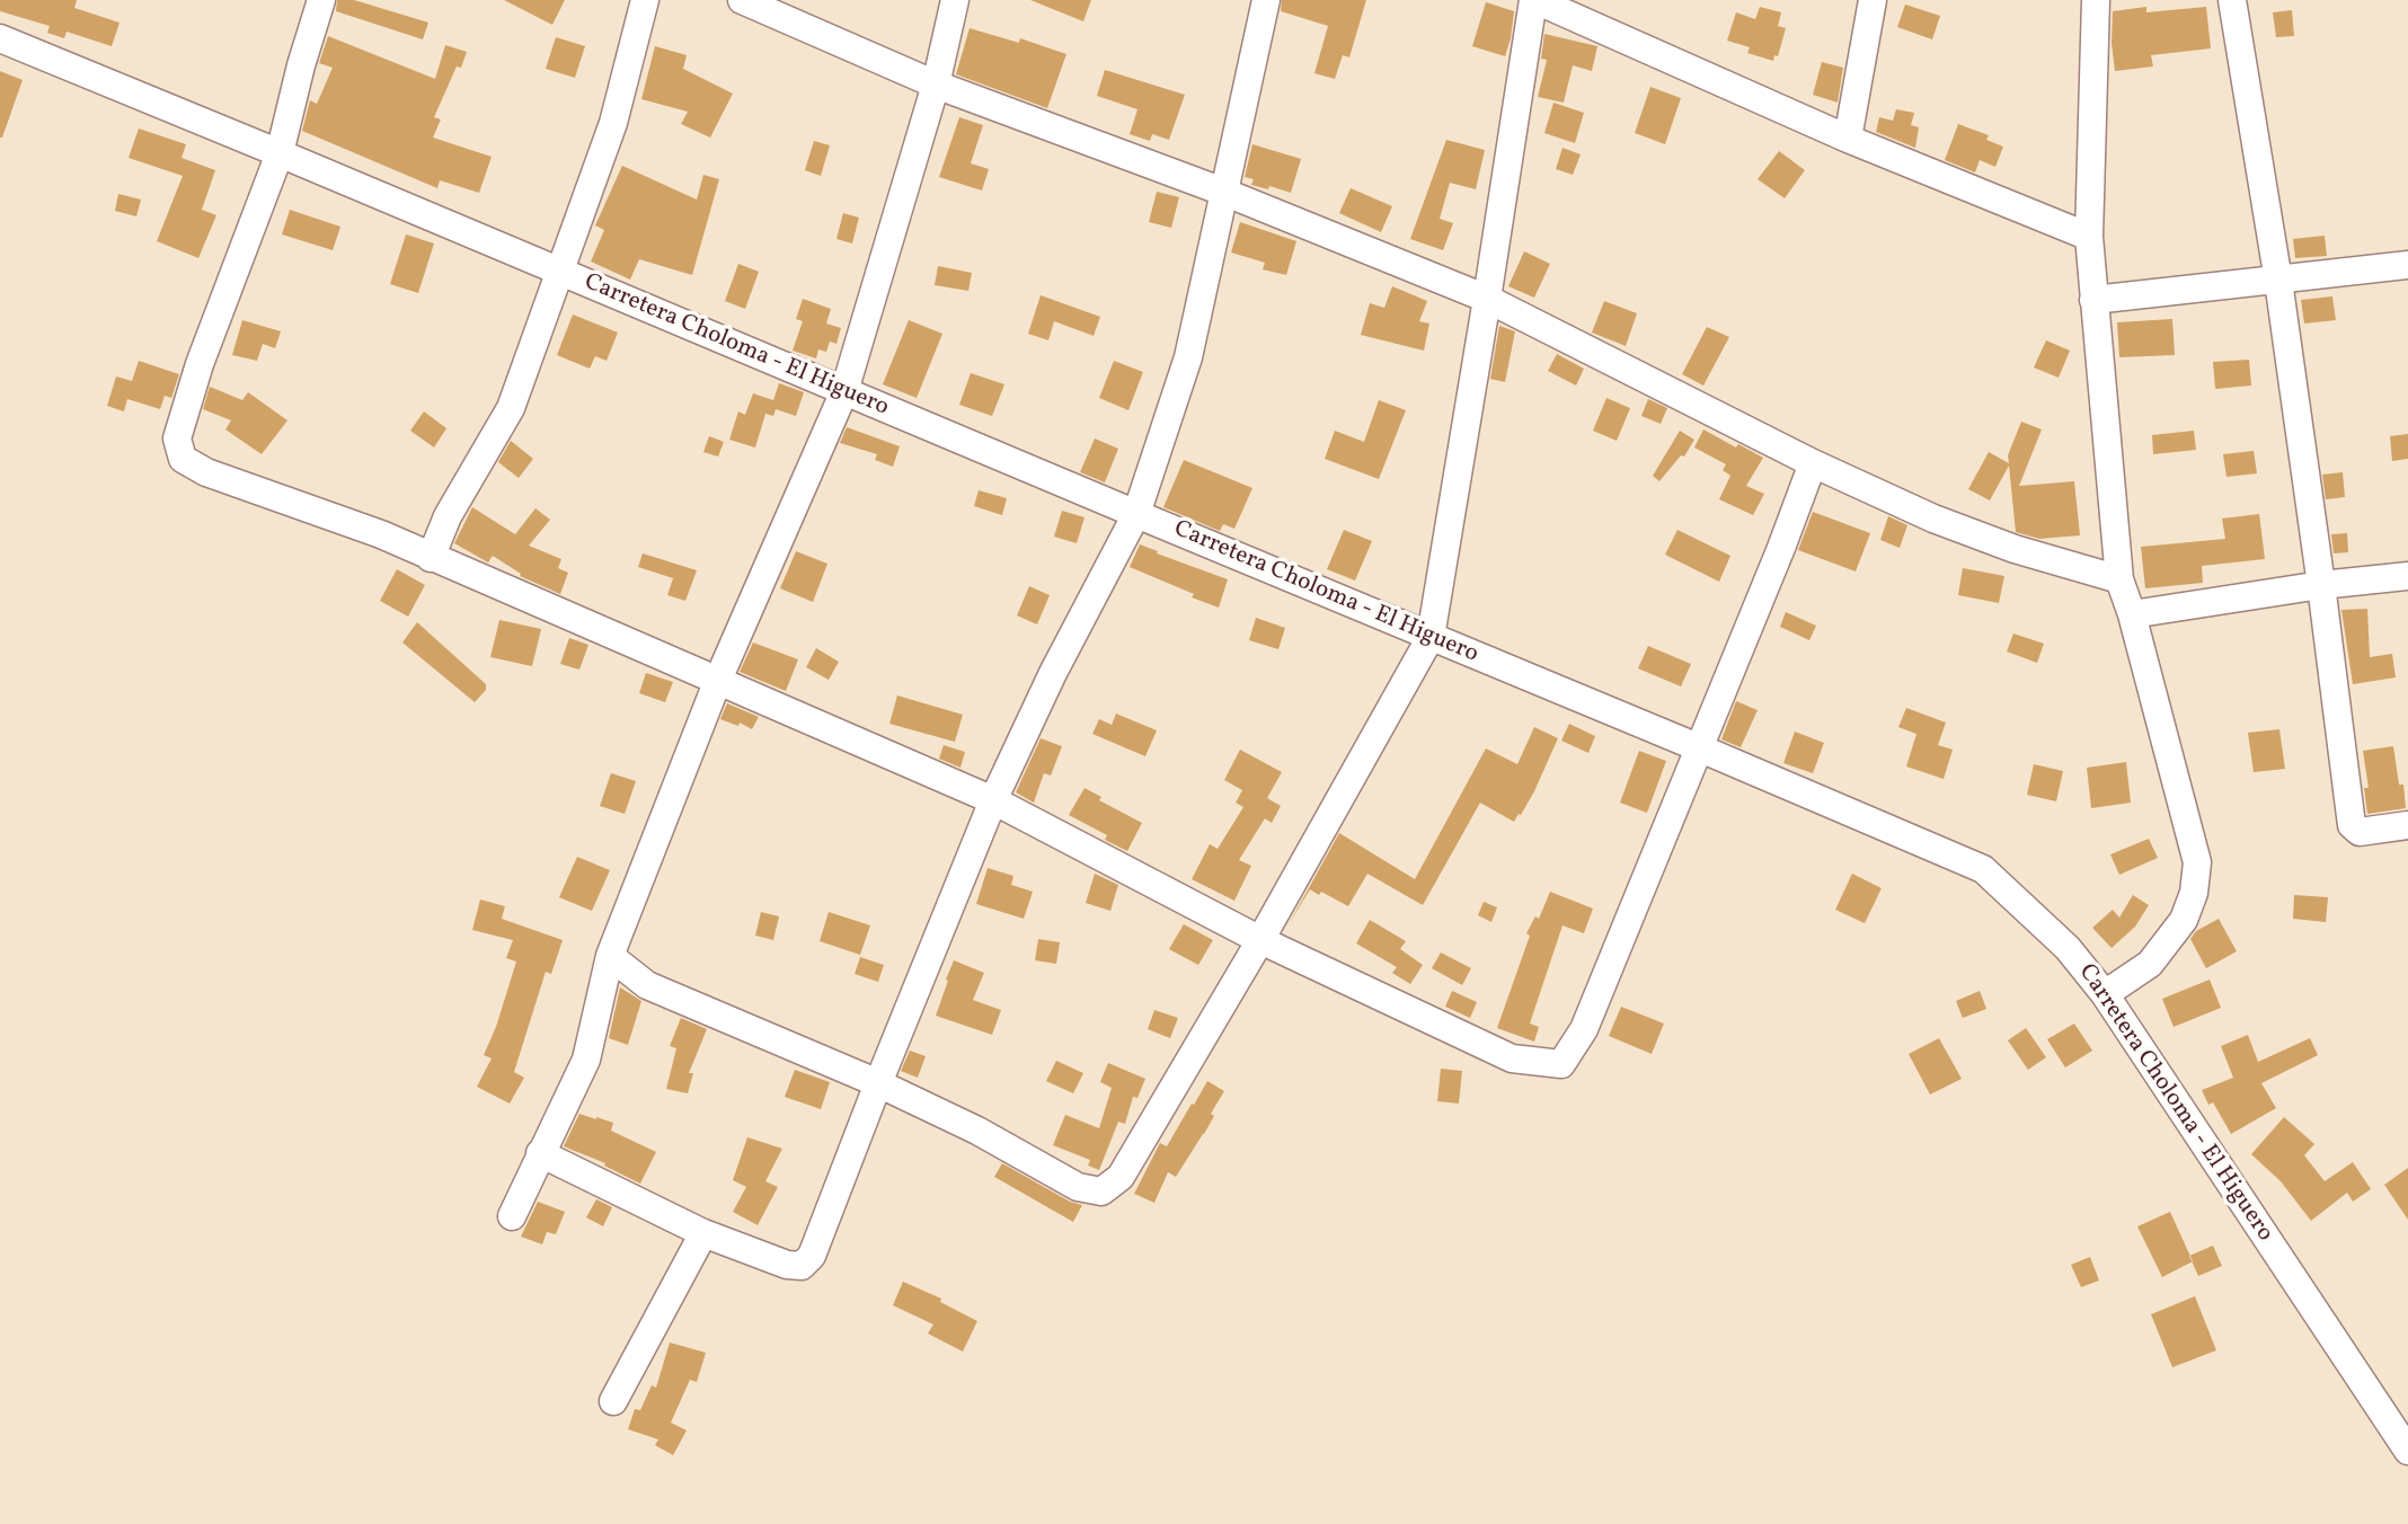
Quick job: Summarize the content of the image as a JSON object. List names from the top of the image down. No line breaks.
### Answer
{"streets":{"street":["Carretera Choloma - El Higuero"]}}
